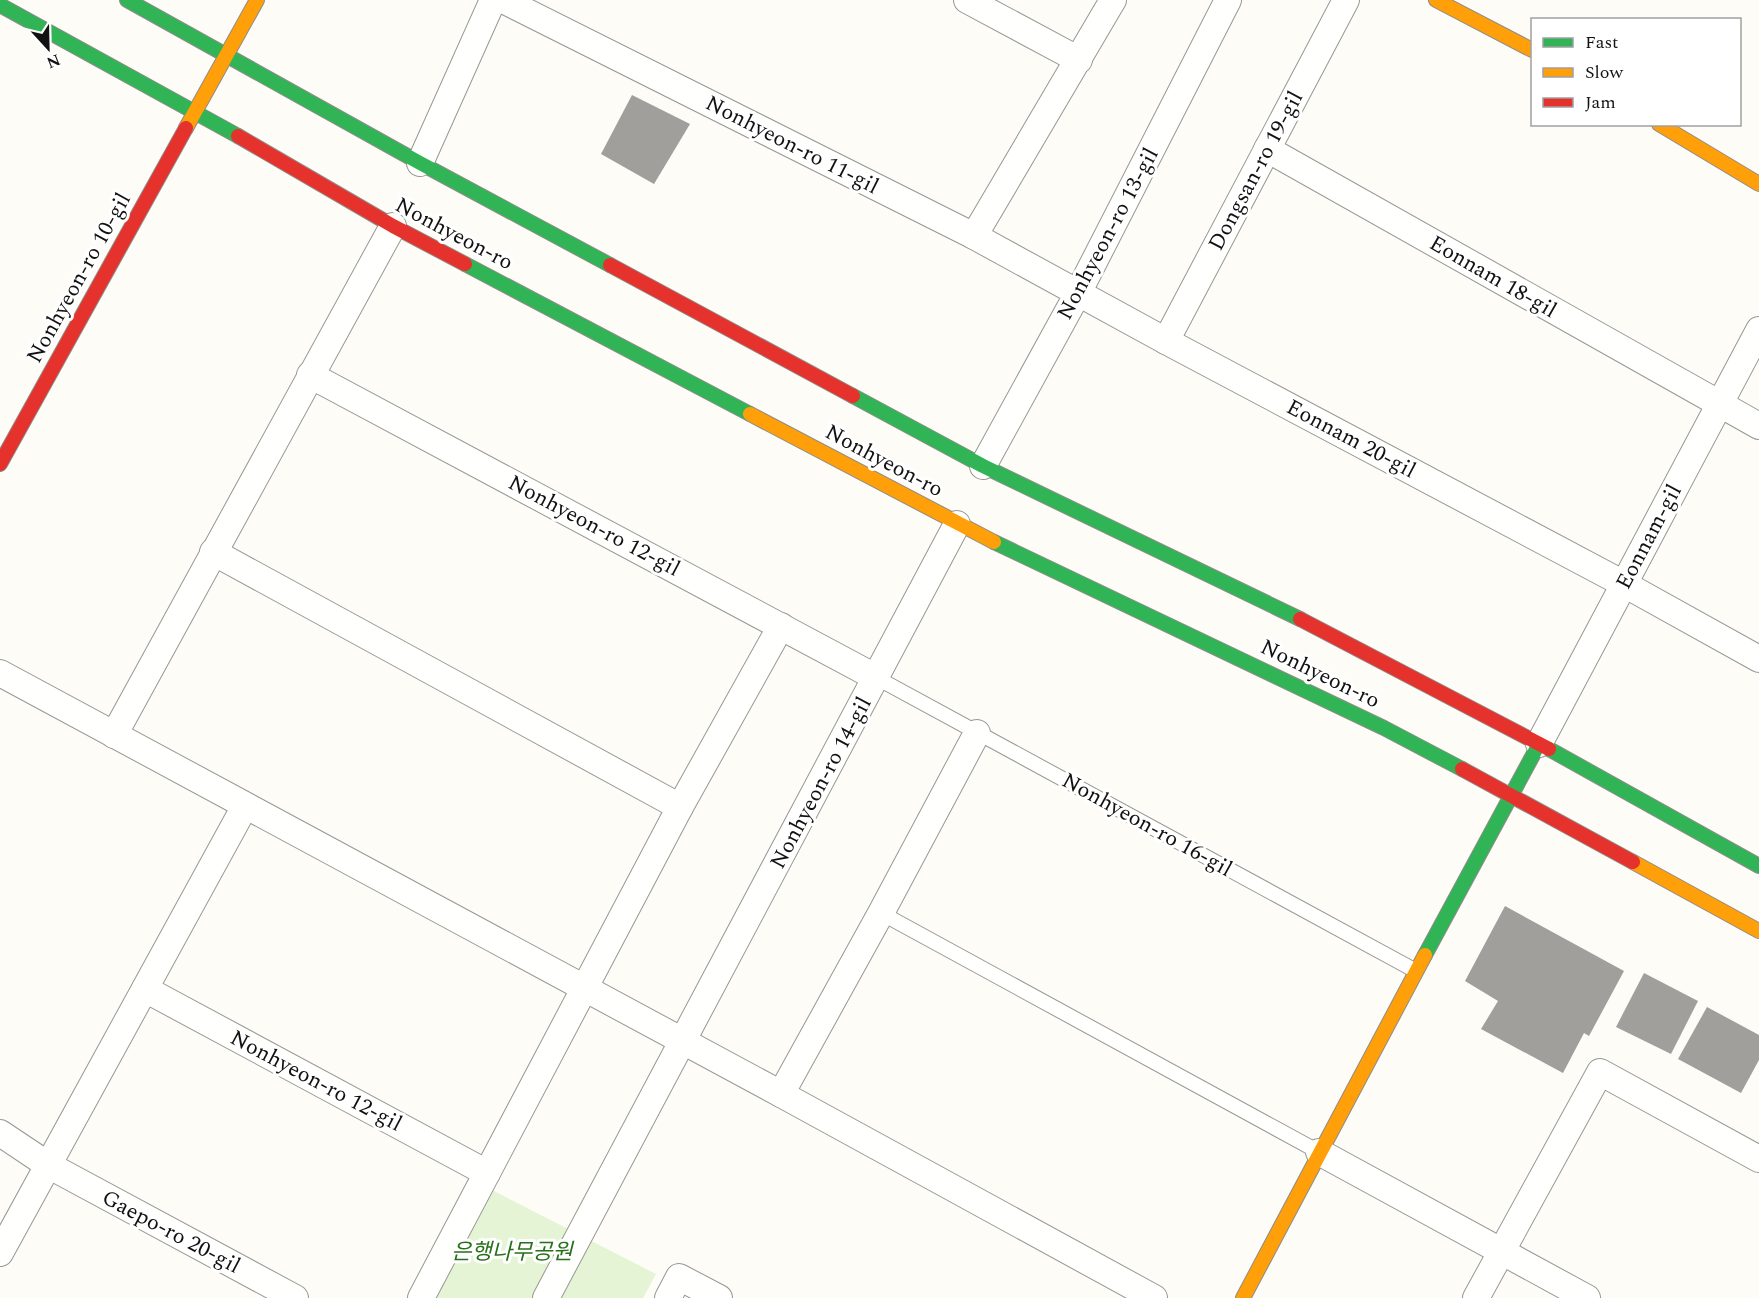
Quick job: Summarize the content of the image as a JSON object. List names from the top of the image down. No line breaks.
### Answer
{"streets":{"main road":["Nonhyeon-ro","Nonhyeon-ro 10-gil"],"street":["Nonhyeon-ro 11-gil","Dongsan-ro 19-gil","Nonhyeon-ro 13-gil","Eonnam 18-gil","Eonnam 20-gil","Nonhyeon-ro 12-gil","Eonnam-gil","Nonhyeon-ro 14-gil","Gaepo-ro 20-gil"],"lane":["Nonhyeon-ro 16-gil"]},"crossings":[["Nonhyeon-ro 11-gil","Nonhyeon-ro 13-gil"],["Nonhyeon-ro 11-gil","Eonnam 20-gil"],["Dongsan-ro 19-gil","Eonnam 18-gil"],["Dongsan-ro 19-gil","Eonnam 20-gil"],["Nonhyeon-ro","Nonhyeon-ro 13-gil"],["Nonhyeon-ro","Nonhyeon-ro 10-gil"],["Nonhyeon-ro","Eonnam-gil"],["Nonhyeon-ro","Nonhyeon-ro 14-gil"],["Nonhyeon-ro 13-gil","Eonnam 20-gil"],["Eonnam 18-gil","Eonnam-gil"],["Eonnam 20-gil","Eonnam-gil"],["Nonhyeon-ro 12-gil","Nonhyeon-ro 14-gil"],["Nonhyeon-ro 12-gil","Nonhyeon-ro 16-gil"],["Nonhyeon-ro 14-gil","Nonhyeon-ro 16-gil"]],"parks":["은행나무공원"],"legend":["Fast","Slow","Jam"],"north":"bottom"}
